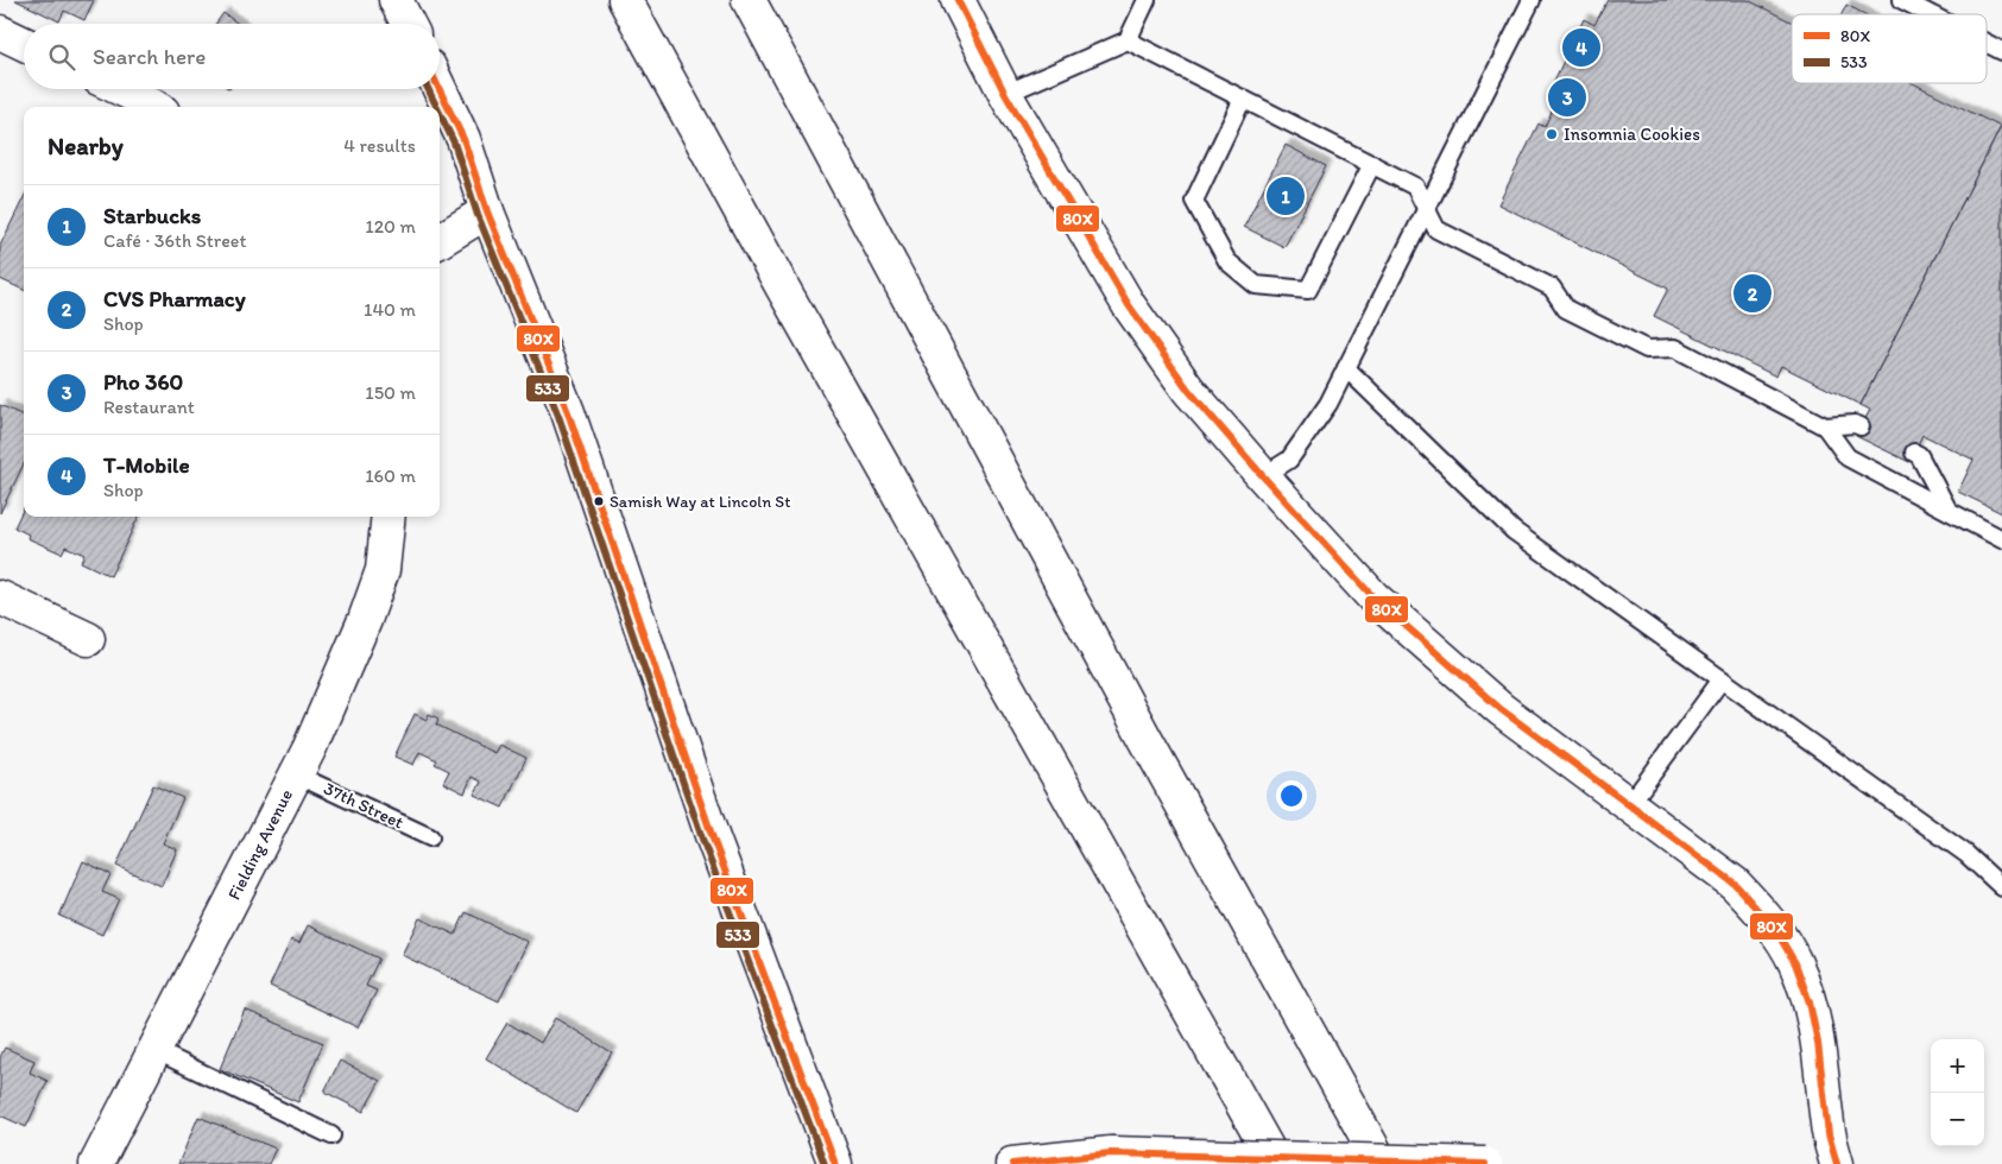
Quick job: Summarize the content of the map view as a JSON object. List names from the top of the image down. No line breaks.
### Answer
{"streets":{"main road":["Fielding Avenue"],"lane":["37th Street"]},"crossings":[["37th Street","Fielding Avenue"]],"places":["Insomnia Cookies","Samish Way at Lincoln St"],"lines":["transit line 80X","transit line 533"],"legend":["80X","533"],"page":{"search":"Search here","pins":["4","3","1","2"],"heading":["Nearby","4 results"],"list":[{"mark":"1","name":"Starbucks","note":"Café · 36th Street","value":"120 m"},{"mark":"2","name":"CVS Pharmacy","note":"Shop","value":"140 m"},{"mark":"3","name":"Pho 360","note":"Restaurant","value":"150 m"},{"mark":"4","name":"T-Mobile","note":"Shop","value":"160 m"}],"map_buttons":["+","−"]}}
